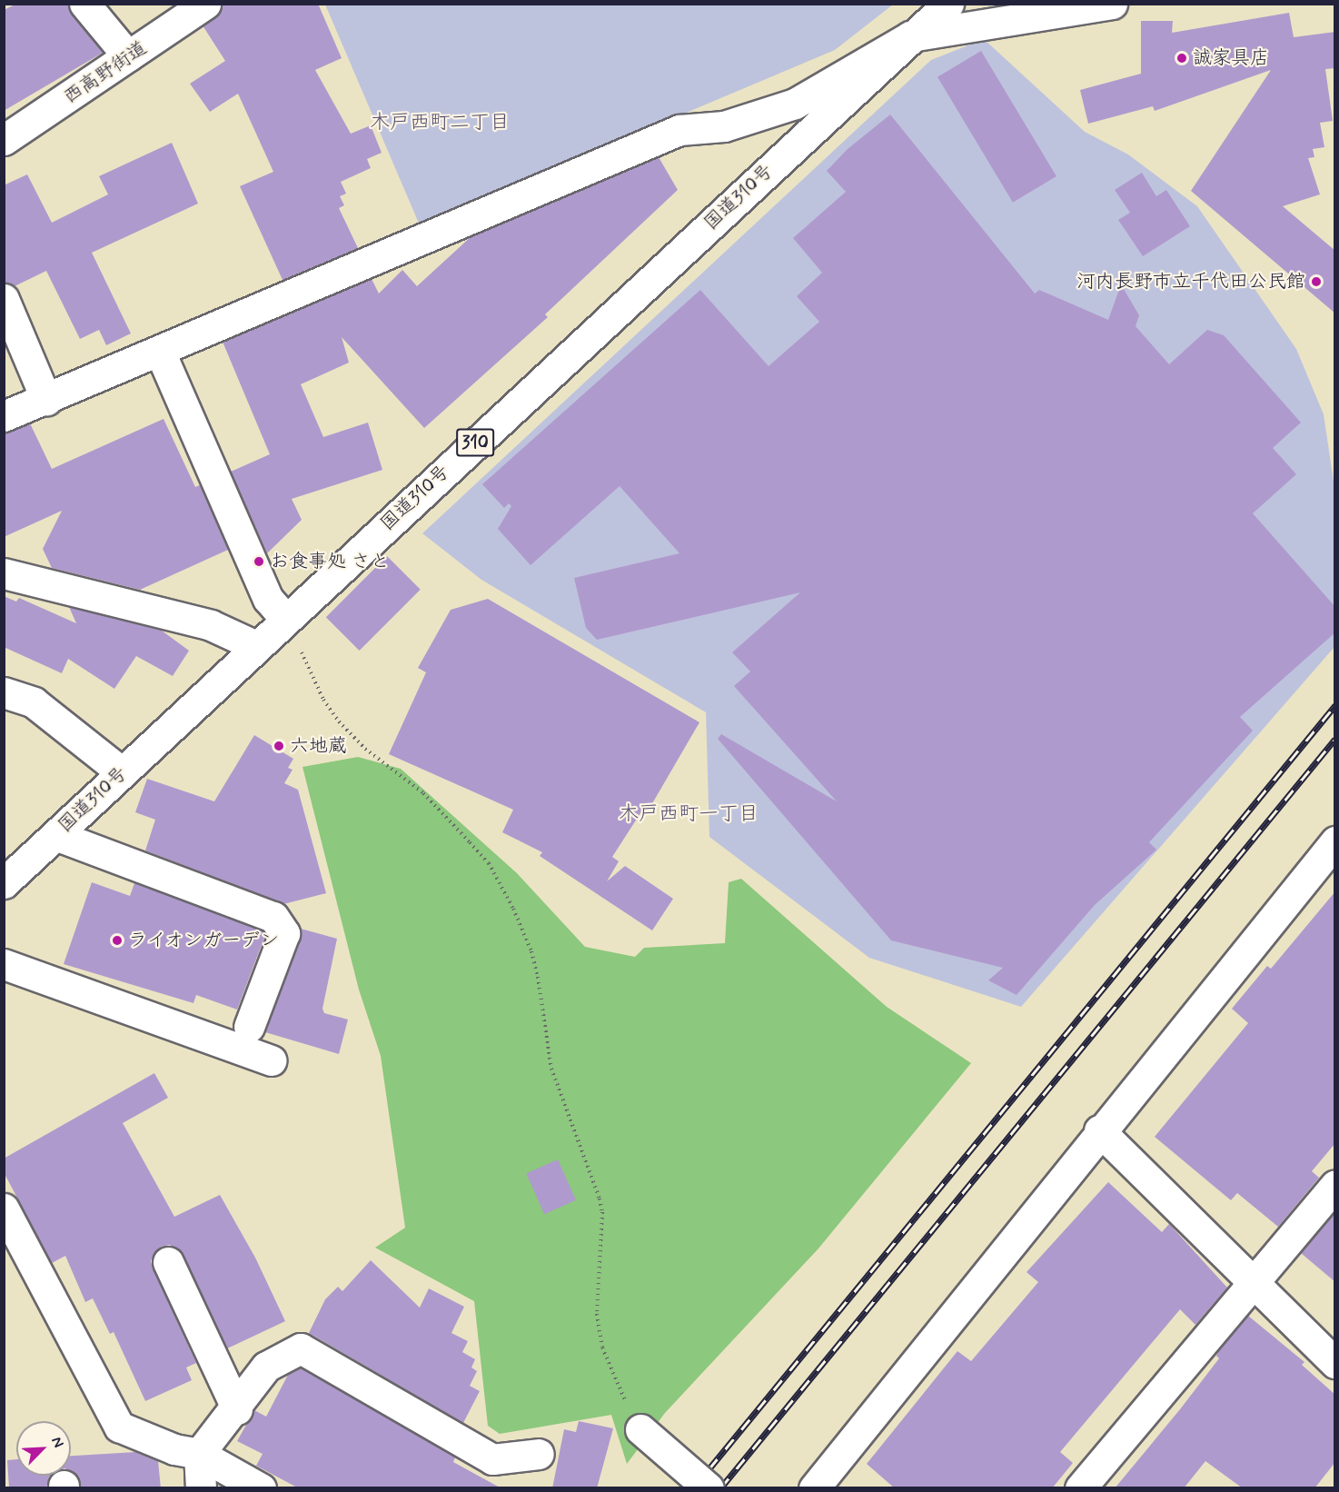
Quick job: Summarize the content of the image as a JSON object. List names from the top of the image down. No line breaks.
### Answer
{"streets":{"main road":["西高野街道","国道310号","310"]},"districts":["木戸西町二丁目","木戸西町一丁目"],"places":["誠家具店","河内長野市立千代田公民館","お食事処 さと","六地蔵","ライオンガーデン"],"north":"top right"}
